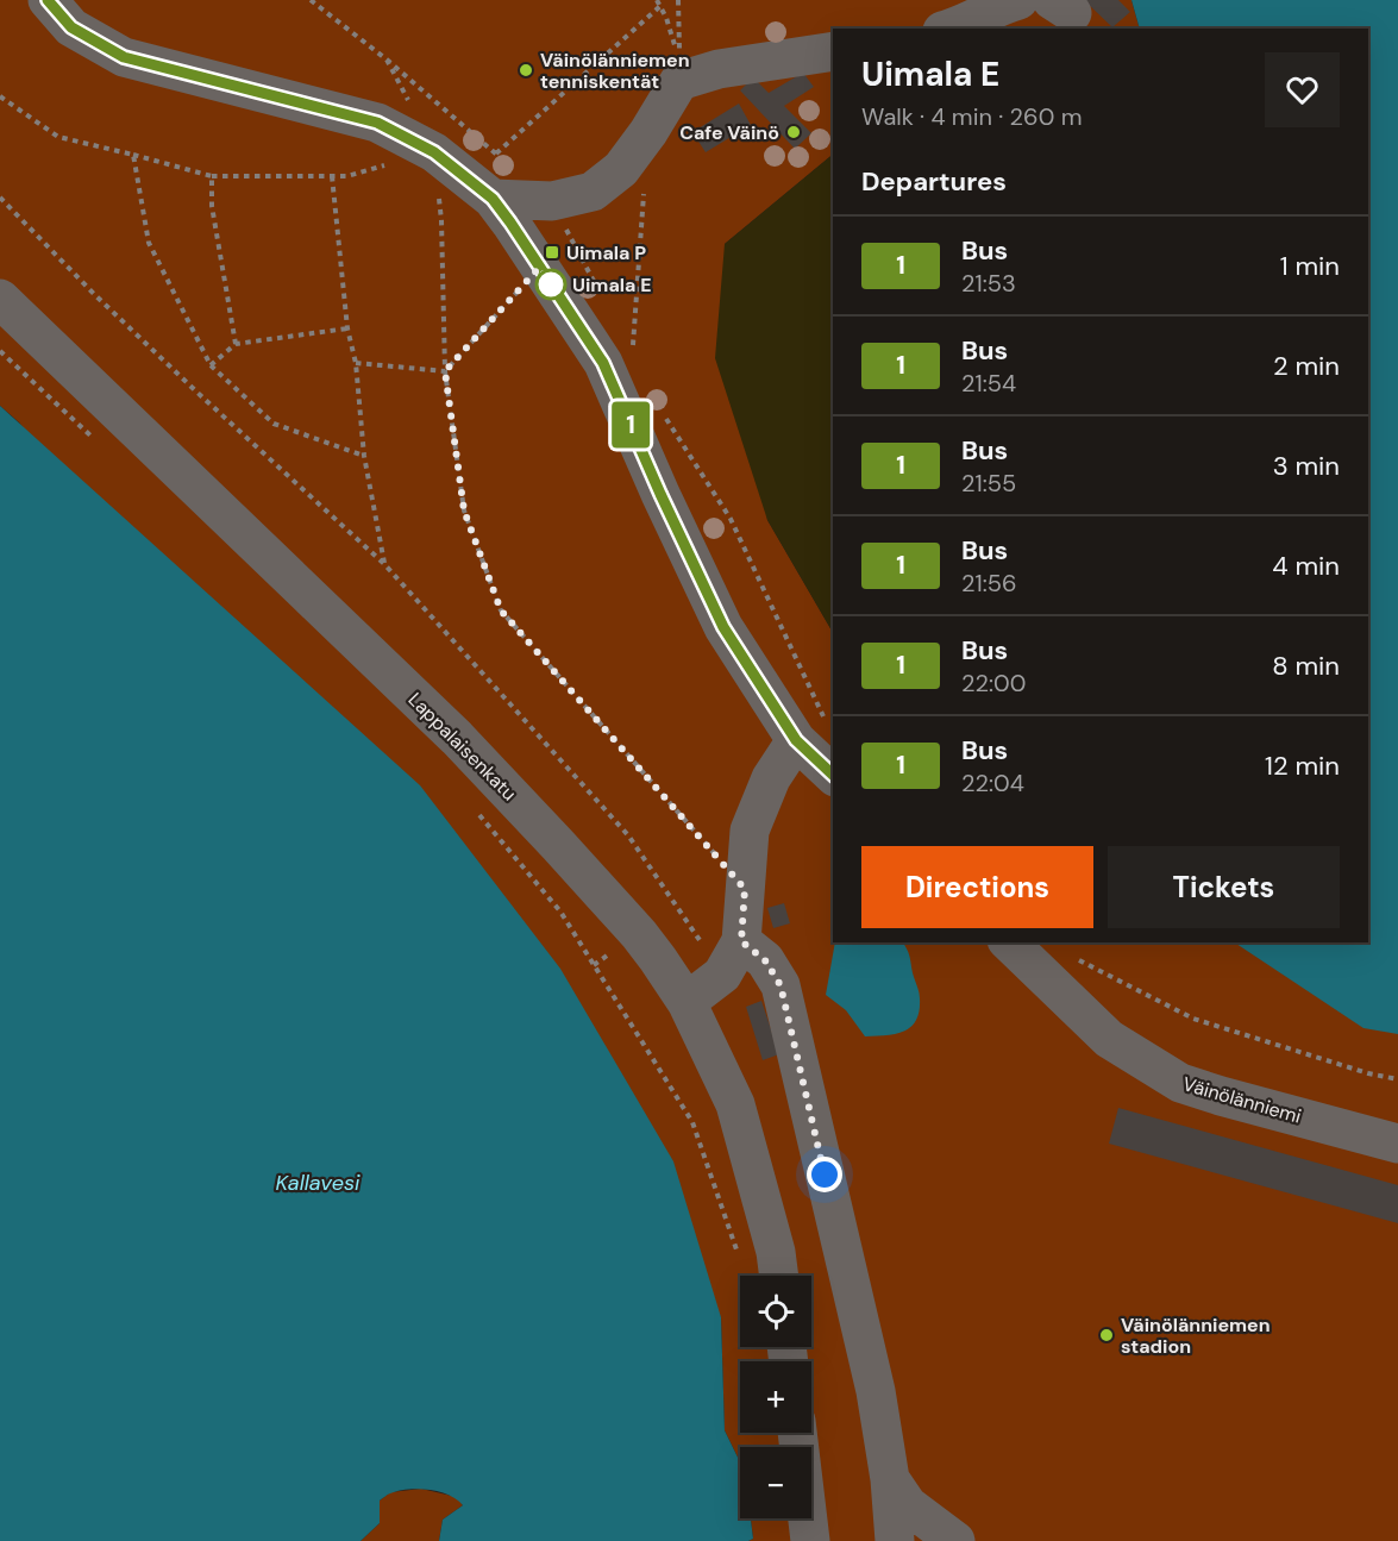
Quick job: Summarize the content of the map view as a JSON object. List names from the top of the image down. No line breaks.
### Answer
{"streets":{"street":["Lappalaisenkatu","Väinölänniemi"]},"water":["Kallavesi"],"places":{"other":["Väinölänniemen tenniskentät","Cafe Väinö","Uimala E","Väinölänniemen stadion"],"transit":["Uimala P"]},"lines":["bus line 1"],"page":{"on_map":"1","heading":[["Uimala E","Walk · 4 min · 260 m"],"Departures"],"list":[{"mark":"1","name":"Bus","note":"21:53","value":"1 min"},{"mark":"1","name":"Bus","note":"21:54","value":"2 min"},{"mark":"1","name":"Bus","note":"21:55","value":"3 min"},{"mark":"1","name":"Bus","note":"21:56","value":"4 min"},{"mark":"1","name":"Bus","note":"22:00","value":"8 min"},{"mark":"1","name":"Bus","note":"22:04","value":"12 min"}],"buttons":["Directions","Tickets"],"map_buttons":["+","−"]}}
